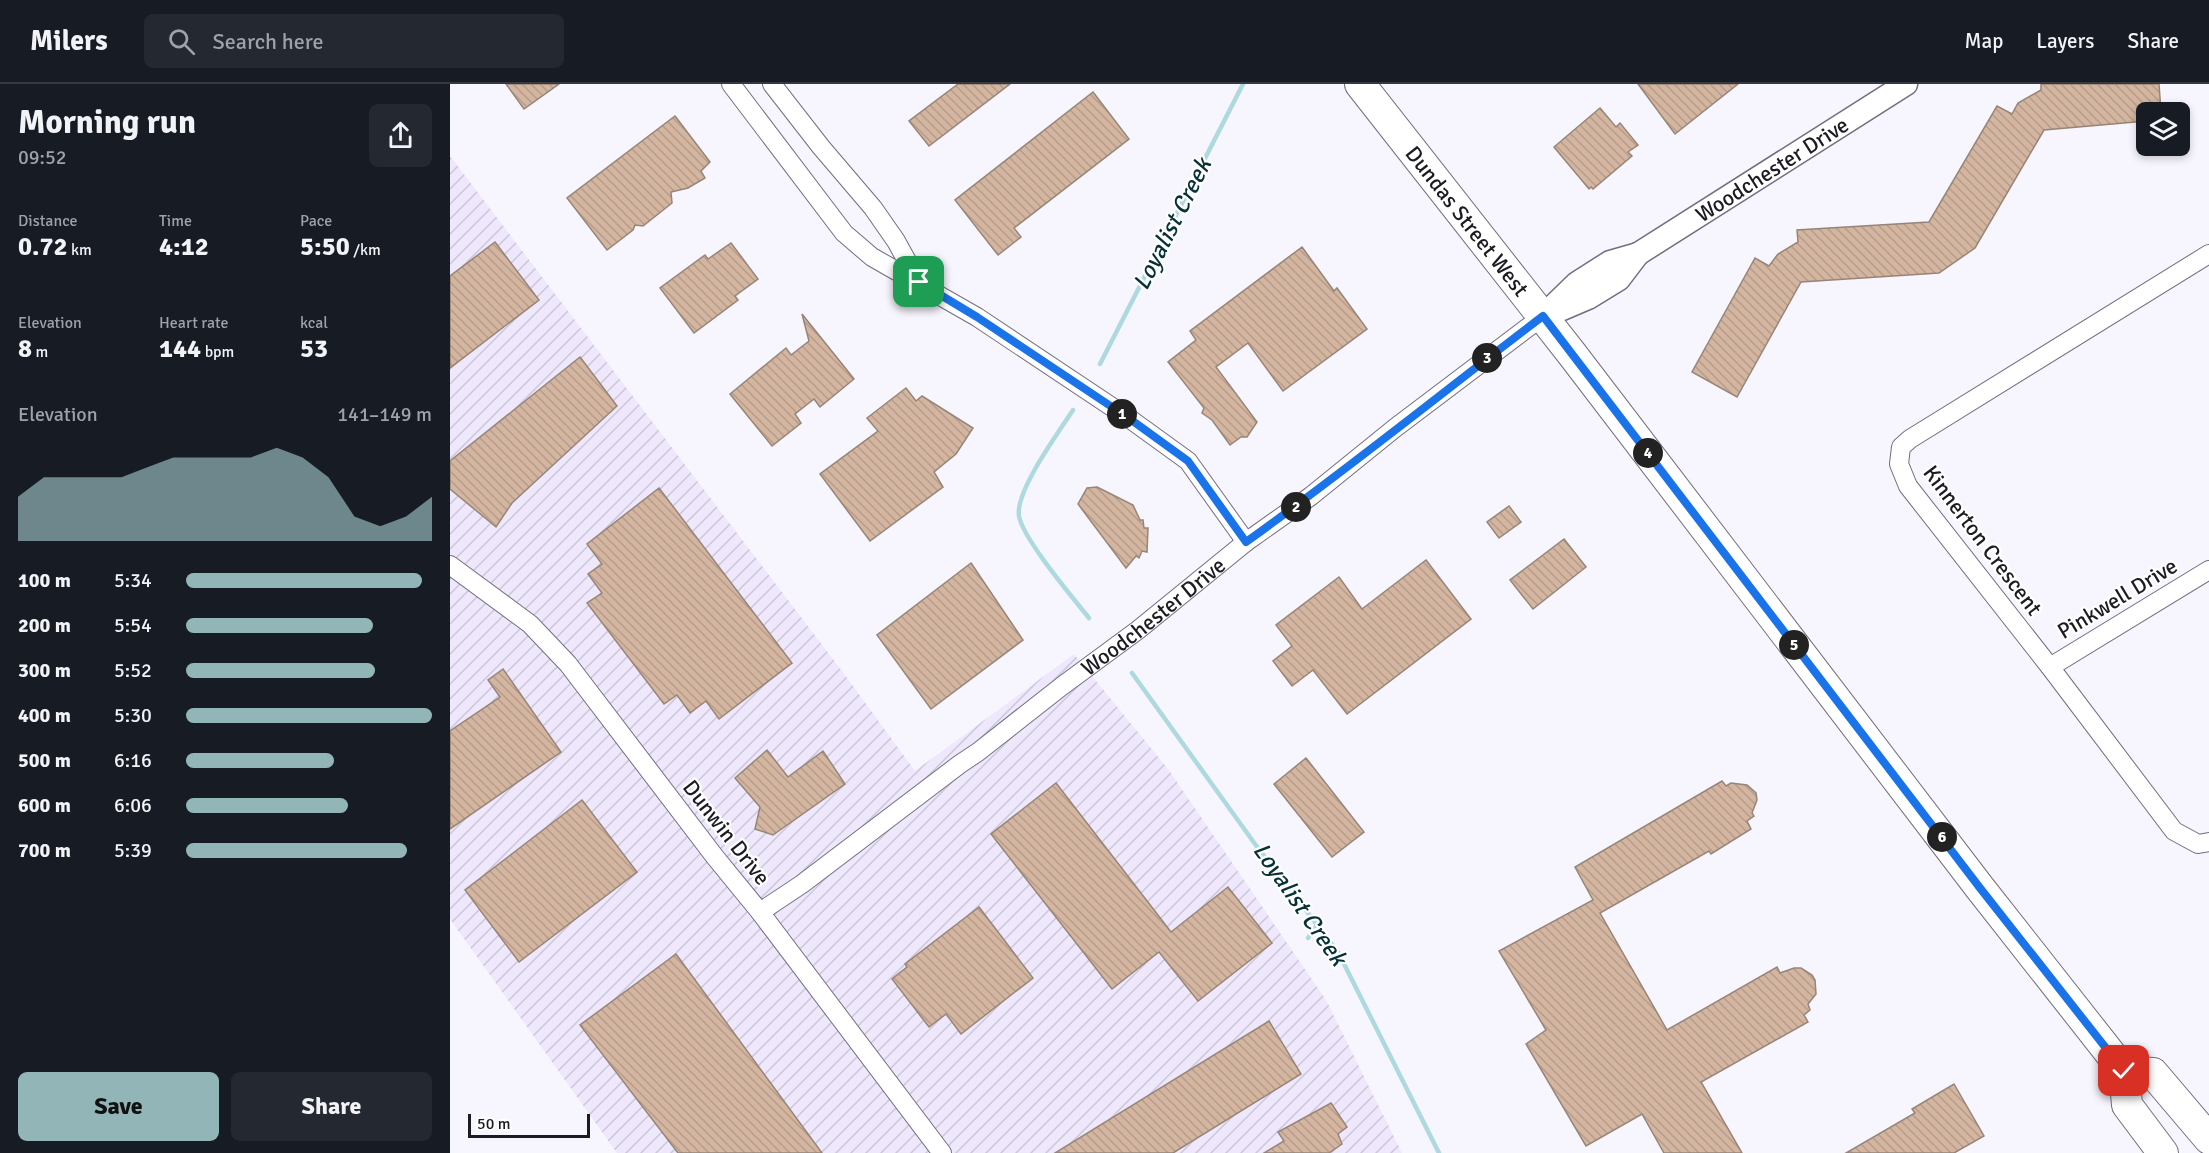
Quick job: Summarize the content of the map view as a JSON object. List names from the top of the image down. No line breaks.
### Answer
{"streets":{"main road":["Dundas Street West"],"street":["Woodchester Drive","Kinnerton Crescent","Pinkwell Drive","Dunwin Drive"]},"crossings":[["Woodchester Drive","Dundas Street West"],["Woodchester Drive","Dunwin Drive"],["Kinnerton Crescent","Pinkwell Drive"]],"water":["Loyalist Creek"],"scale_bar":"50 m","page":{"header":"Milers","search":"Search here","nav":["Map","Layers","Share"],"heading":["Morning run","09:52"],"stats":[["Distance","0.72 km"],["Time","4:12"],["Pace","5:50 /km"],["Elevation","8 m"],["Heart rate","144 bpm"],["kcal","53"]],"pins":["3","1","4","2","5","6"],"chart":["Elevation","141–149 m"],"list":[{"name":"100 m","note":"5:34"},{"name":"200 m","note":"5:54"},{"name":"300 m","note":"5:52"},{"name":"400 m","note":"5:30"},{"name":"500 m","note":"6:16"},{"name":"600 m","note":"6:06"},{"name":"700 m","note":"5:39"}],"buttons":["Save","Share"],"scale":"50 m"}}
